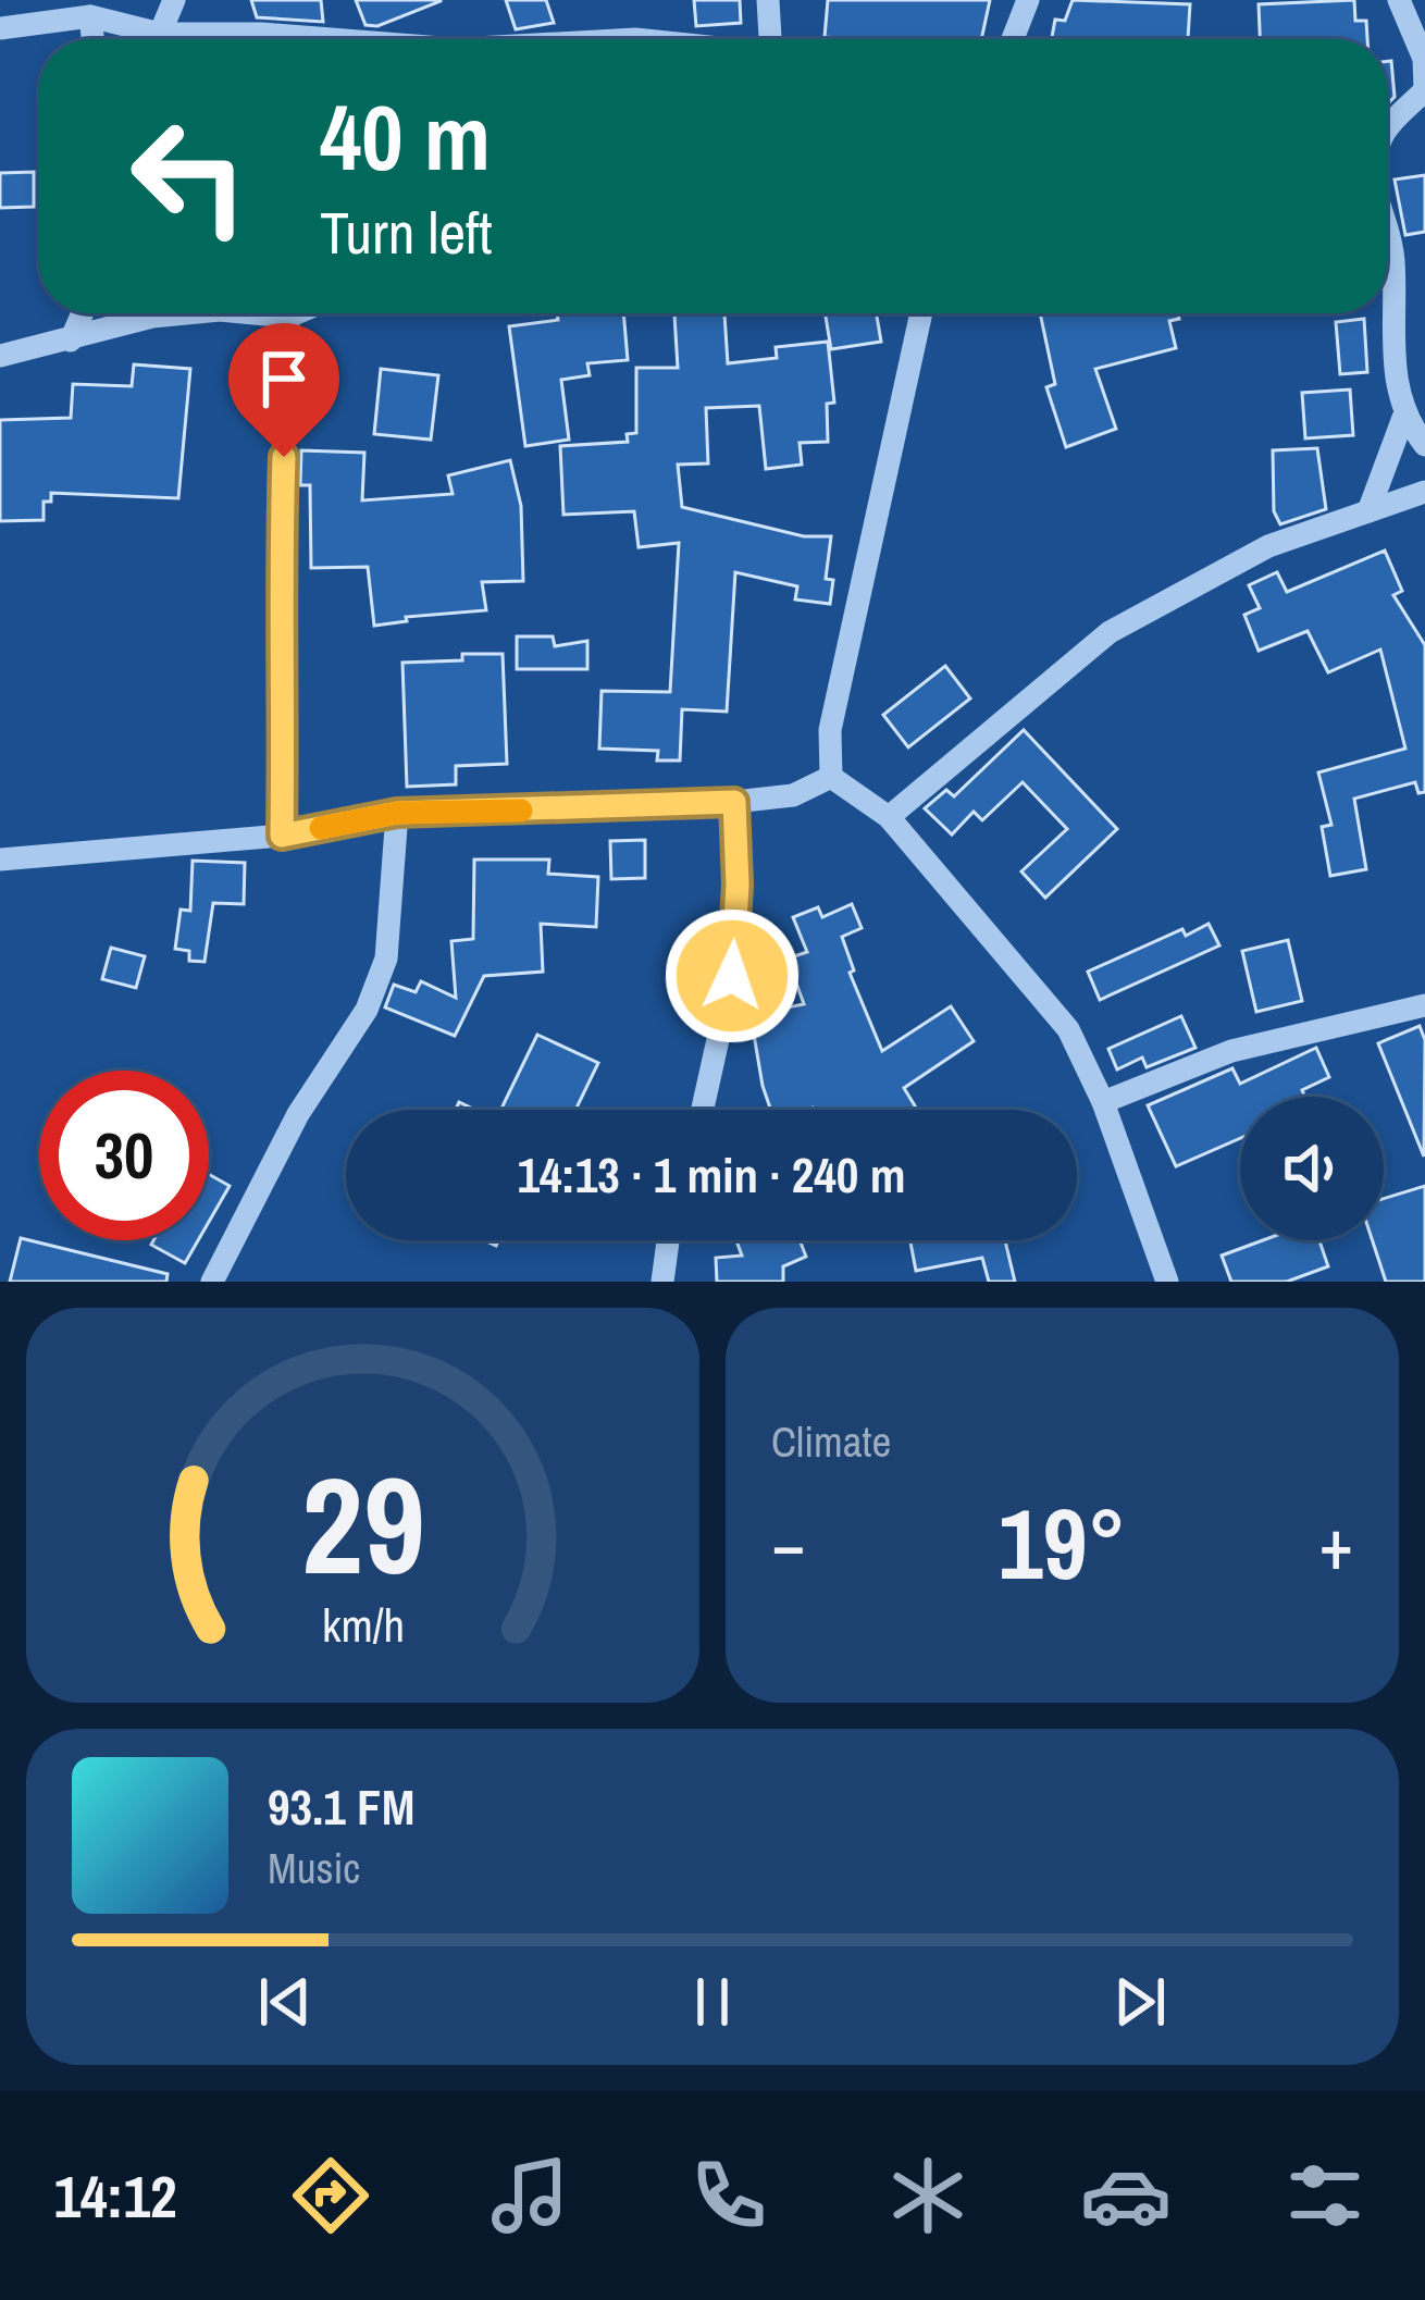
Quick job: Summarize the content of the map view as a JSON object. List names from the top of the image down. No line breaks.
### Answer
{"page":{"turn":["40 m","Turn left"],"limit":"30","trip":"14:13 · 1 min · 240 m","tile":"Climate","heat":["−","19°","+"],"song":["93.1 FM","Music"],"tabs":"14:12","gauge":["29","km/h"]}}
